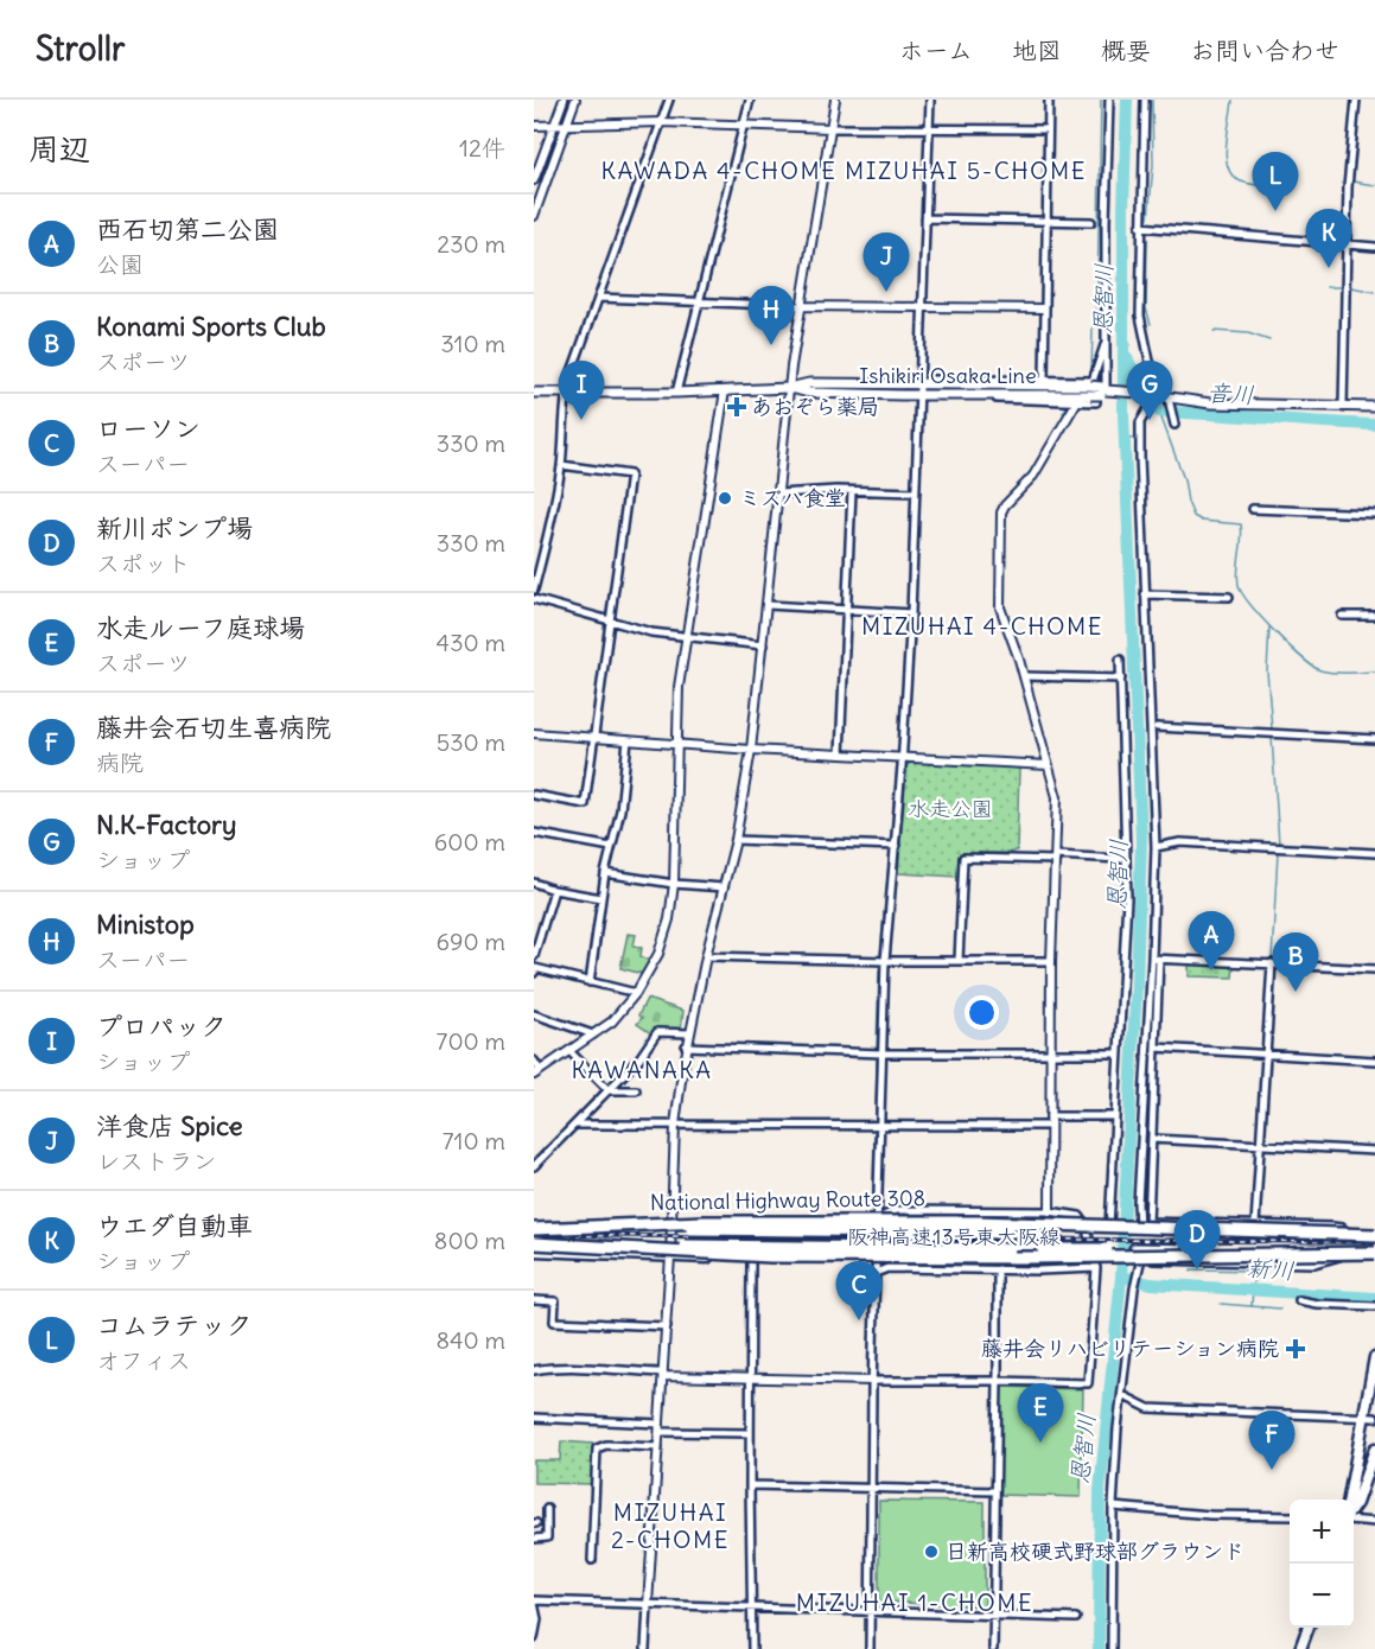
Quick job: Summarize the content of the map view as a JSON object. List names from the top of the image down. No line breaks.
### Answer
{"streets":{"highway":["National Highway Route 308","阪神高速13号東大阪線"],"main road":["Ishikiri Osaka Line"]},"crossings":[["National Highway Route 308","阪神高速13号東大阪線"]],"districts":["KAWADA 4-CHOME","MIZUHAI 5-CHOME","MIZUHAI 4-CHOME","KAWANAKA","MIZUHAI 2-CHOME","MIZUHAI 1-CHOME"],"water":["恩智川","音川","新川"],"parks":["水走公園"],"places":{"health":["あおぞら薬局","藤井会リハビリテーション病院"],"other":["ミズハ食堂","日新高校硬式野球部グラウンド"]},"page":{"header":"Strollr","nav":["ホーム","地図","概要","お問い合わせ"],"heading":["周辺","12件"],"pins":["L","K","J","H","G","I","A","B","D","C","E","F"],"list":[{"mark":"A","name":"西石切第二公園","note":"公園","value":"230 m"},{"mark":"B","name":"Konami Sports Club","note":"スポーツ","value":"310 m"},{"mark":"C","name":"ローソン","note":"スーパー","value":"330 m"},{"mark":"D","name":"新川ポンプ場","note":"スポット","value":"330 m"},{"mark":"E","name":"水走ルーフ庭球場","note":"スポーツ","value":"430 m"},{"mark":"F","name":"藤井会石切生喜病院","note":"病院","value":"530 m"},{"mark":"G","name":"N.K-Factory","note":"ショップ","value":"600 m"},{"mark":"H","name":"Ministop","note":"スーパー","value":"690 m"},{"mark":"I","name":"プロパック","note":"ショップ","value":"700 m"},{"mark":"J","name":"洋食店 Spice","note":"レストラン","value":"710 m"},{"mark":"K","name":"ウエダ自動車","note":"ショップ","value":"800 m"},{"mark":"L","name":"コムラテック","note":"オフィス","value":"840 m"}],"map_buttons":["+","−"]}}
